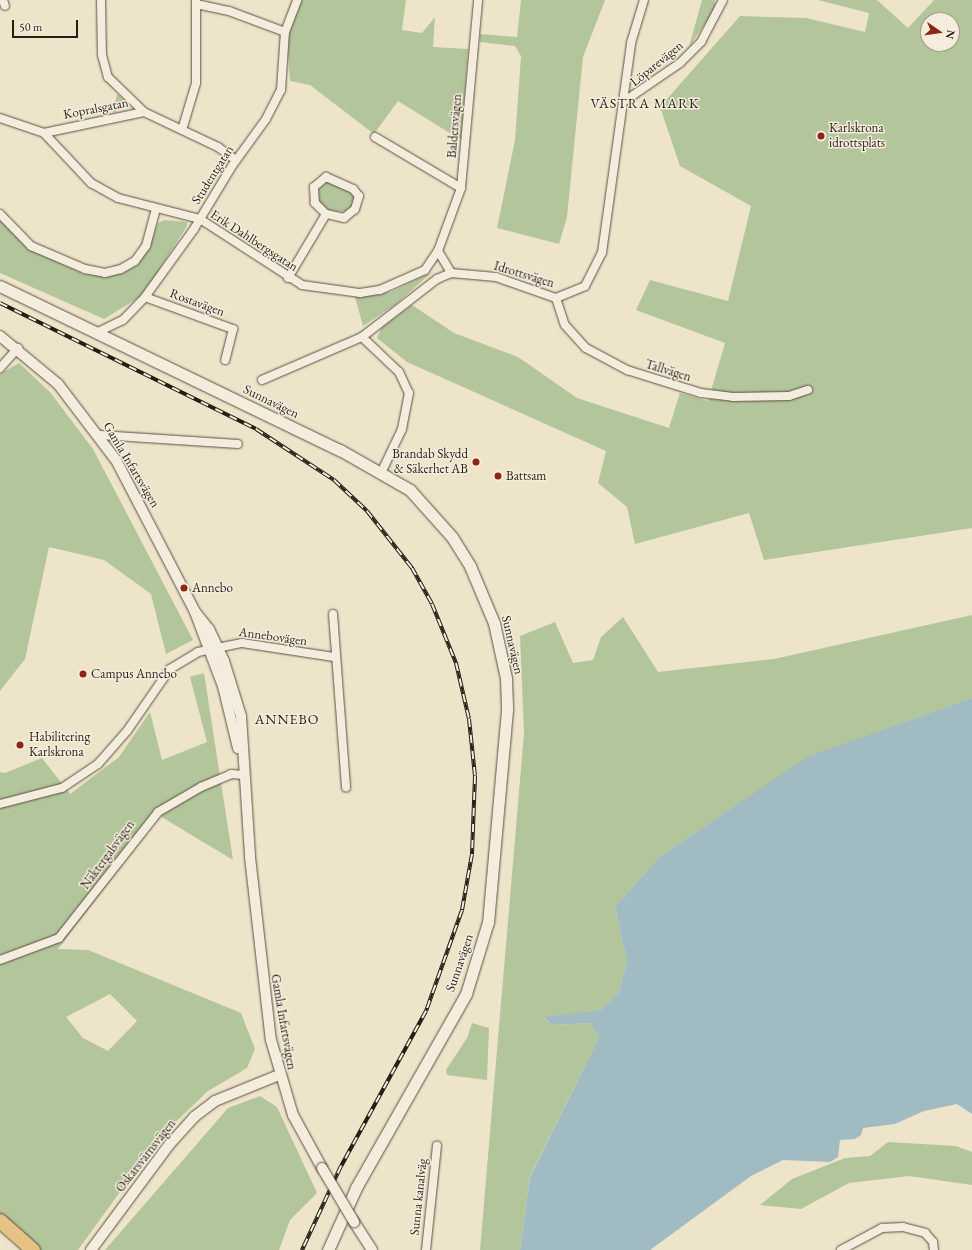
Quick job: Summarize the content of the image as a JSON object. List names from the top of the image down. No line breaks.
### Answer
{"streets":{"main road":["Sunnavägen"],"street":["Löparevägen","Kopralsgatan","Baldersvägen","Studentgatan","Erik Dahlbergsgatan","Idrottsvägen","Rostavägen","Tallvägen","Gamla Infartsvägen","Annebovägen","Näktergalsvägen","Oskarsvärnsvägen","Sunna kanalväg"]},"crossings":[["Löparevägen","Idrottsvägen"],["Kopralsgatan","Studentgatan"],["Kopralsgatan","Erik Dahlbergsgatan"],["Baldersvägen","Erik Dahlbergsgatan"],["Studentgatan","Erik Dahlbergsgatan"],["Studentgatan","Rostavägen"],["Studentgatan","Sunnavägen"],["Idrottsvägen","Tallvägen"],["Gamla Infartsvägen","Annebovägen"],["Gamla Infartsvägen","Näktergalsvägen"],["Gamla Infartsvägen","Oskarsvärnsvägen"]],"districts":["VÄSTRA MARK","ANNEBO"],"places":["Karlskrona idrottsplats","Brandab Skydd & Säkerhet AB","Battsam","Annebo","Campus Annebo","Habilitering Karlskrona"],"scale_bar":"50 m","north":"right"}
